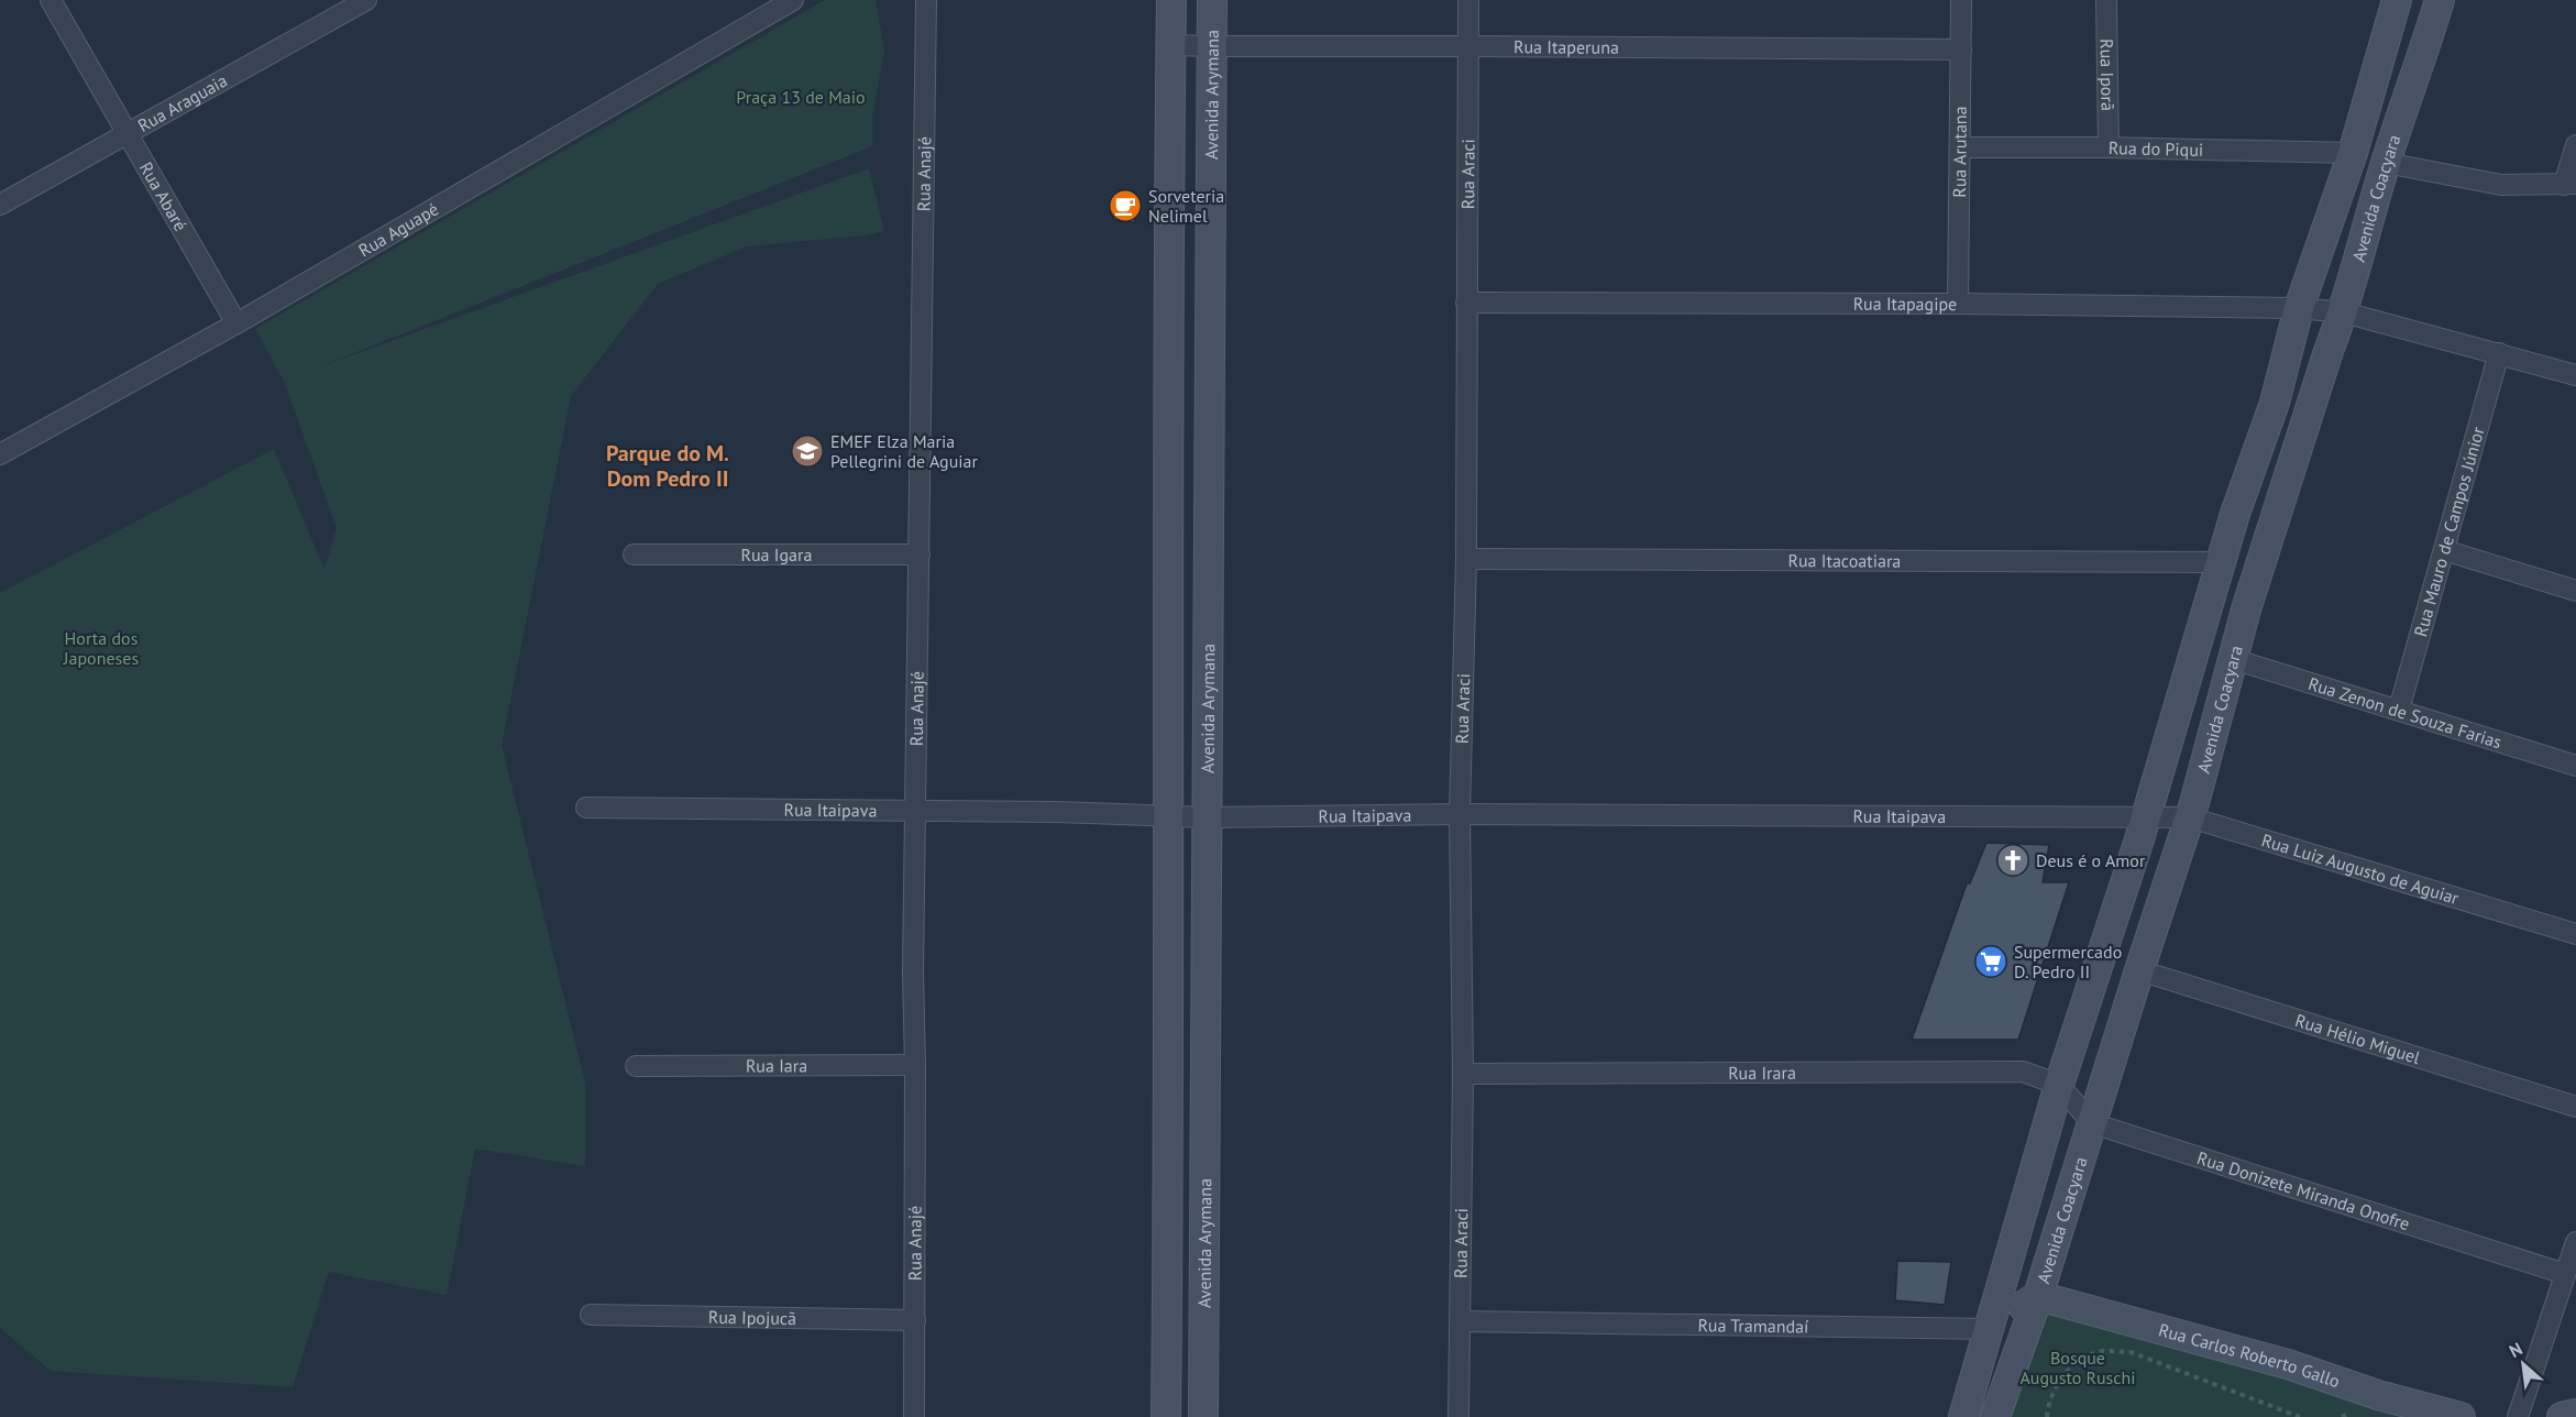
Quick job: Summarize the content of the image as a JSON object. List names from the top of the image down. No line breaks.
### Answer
{"streets":{"street":["Rua Itaperuna","Rua Iporã","Avenida Arymana","Rua Araguaia","Rua do Piqui","Rua Arutana","Rua Anajé","Rua Araci","Rua Abaré","Avenida Coacyara","Rua Aguapé","Rua Itapagipe","Rua Mauro de Campos Júnior","Rua Igara","Rua Itacoatiara","Rua Zenon de Souza Farias","Rua Itaipava","Rua Luiz Augusto de Aguiar","Rua Hélio Miguel","Rua Iara","Rua Irara","Rua Donizete Miranda Onofre","Rua Ipojucã","Rua Tramandaí","Rua Carlos Roberto Gallo"]},"crossings":[["Rua Itaperuna","Avenida Arymana"],["Rua Itaperuna","Rua Arutana"],["Rua Itaperuna","Rua Araci"],["Rua Iporã","Rua do Piqui"],["Avenida Arymana","Rua Itaipava"],["Rua Araguaia","Rua Abaré"],["Rua do Piqui","Rua Arutana"],["Rua do Piqui","Avenida Coacyara"],["Rua Arutana","Rua Itapagipe"],["Rua Anajé","Rua Igara"],["Rua Anajé","Rua Itaipava"],["Rua Anajé","Rua Iara"],["Rua Anajé","Rua Ipojucã"],["Rua Araci","Rua Itapagipe"],["Rua Araci","Rua Itacoatiara"],["Rua Araci","Rua Itaipava"],["Rua Araci","Rua Irara"],["Rua Araci","Rua Tramandaí"],["Rua Abaré","Rua Aguapé"],["Avenida Coacyara","Rua Itapagipe"],["Avenida Coacyara","Rua Itacoatiara"],["Avenida Coacyara","Rua Zenon de Souza Farias"],["Avenida Coacyara","Rua Itaipava"],["Avenida Coacyara","Rua Luiz Augusto de Aguiar"],["Avenida Coacyara","Rua Hélio Miguel"],["Avenida Coacyara","Rua Irara"],["Avenida Coacyara","Rua Donizete Miranda Onofre"],["Avenida Coacyara","Rua Tramandaí"],["Avenida Coacyara","Rua Carlos Roberto Gallo"],["Rua Itapagipe","Rua Mauro de Campos Júnior"],["Rua Mauro de Campos Júnior","Rua Zenon de Souza Farias"],["Rua Itaipava","Rua Luiz Augusto de Aguiar"]],"districts":["Parque do M. Dom Pedro II"],"parks":["Praça 13 de Maio","Horta dos Japoneses","Bosque Augusto Ruschi"],"places":{"cafe":["Sorveteria Nelimel"],"school or university":["EMEF Elza Maria Pellegrini de Aguiar"],"church":["Deus é o Amor"],"supermarket":["Supermercado D. Pedro II"]},"north":"top left"}
